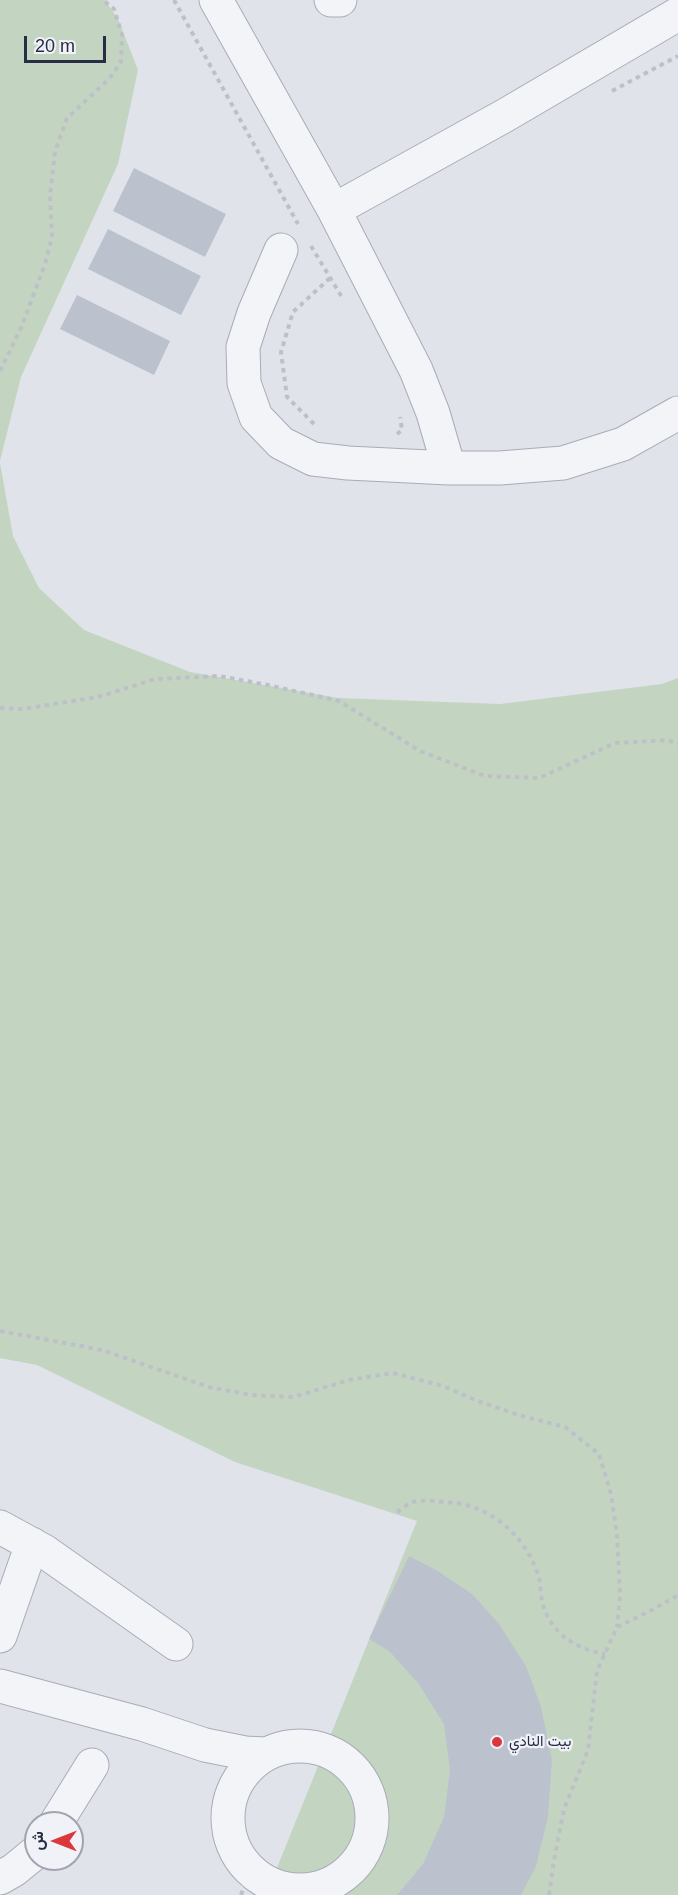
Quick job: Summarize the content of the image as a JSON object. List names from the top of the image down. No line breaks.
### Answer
{"places":["بيت النادي"],"scale_bar":"20 m","north":"left"}
